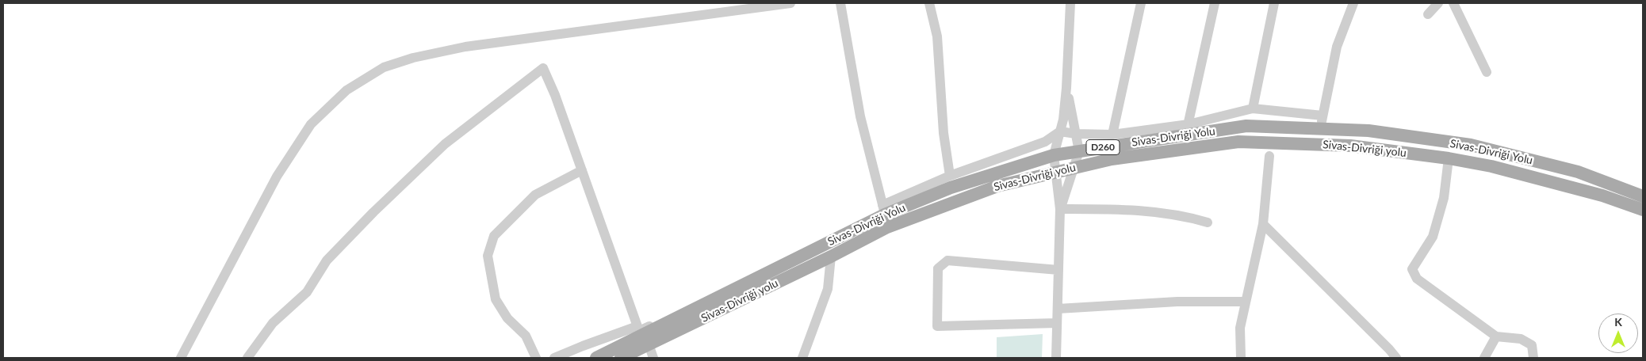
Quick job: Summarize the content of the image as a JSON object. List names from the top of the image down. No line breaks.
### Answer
{"streets":{"main road":["Sivas-Divriği Yolu","D260","Sivas-Divriği yolu"]},"north":"top"}
